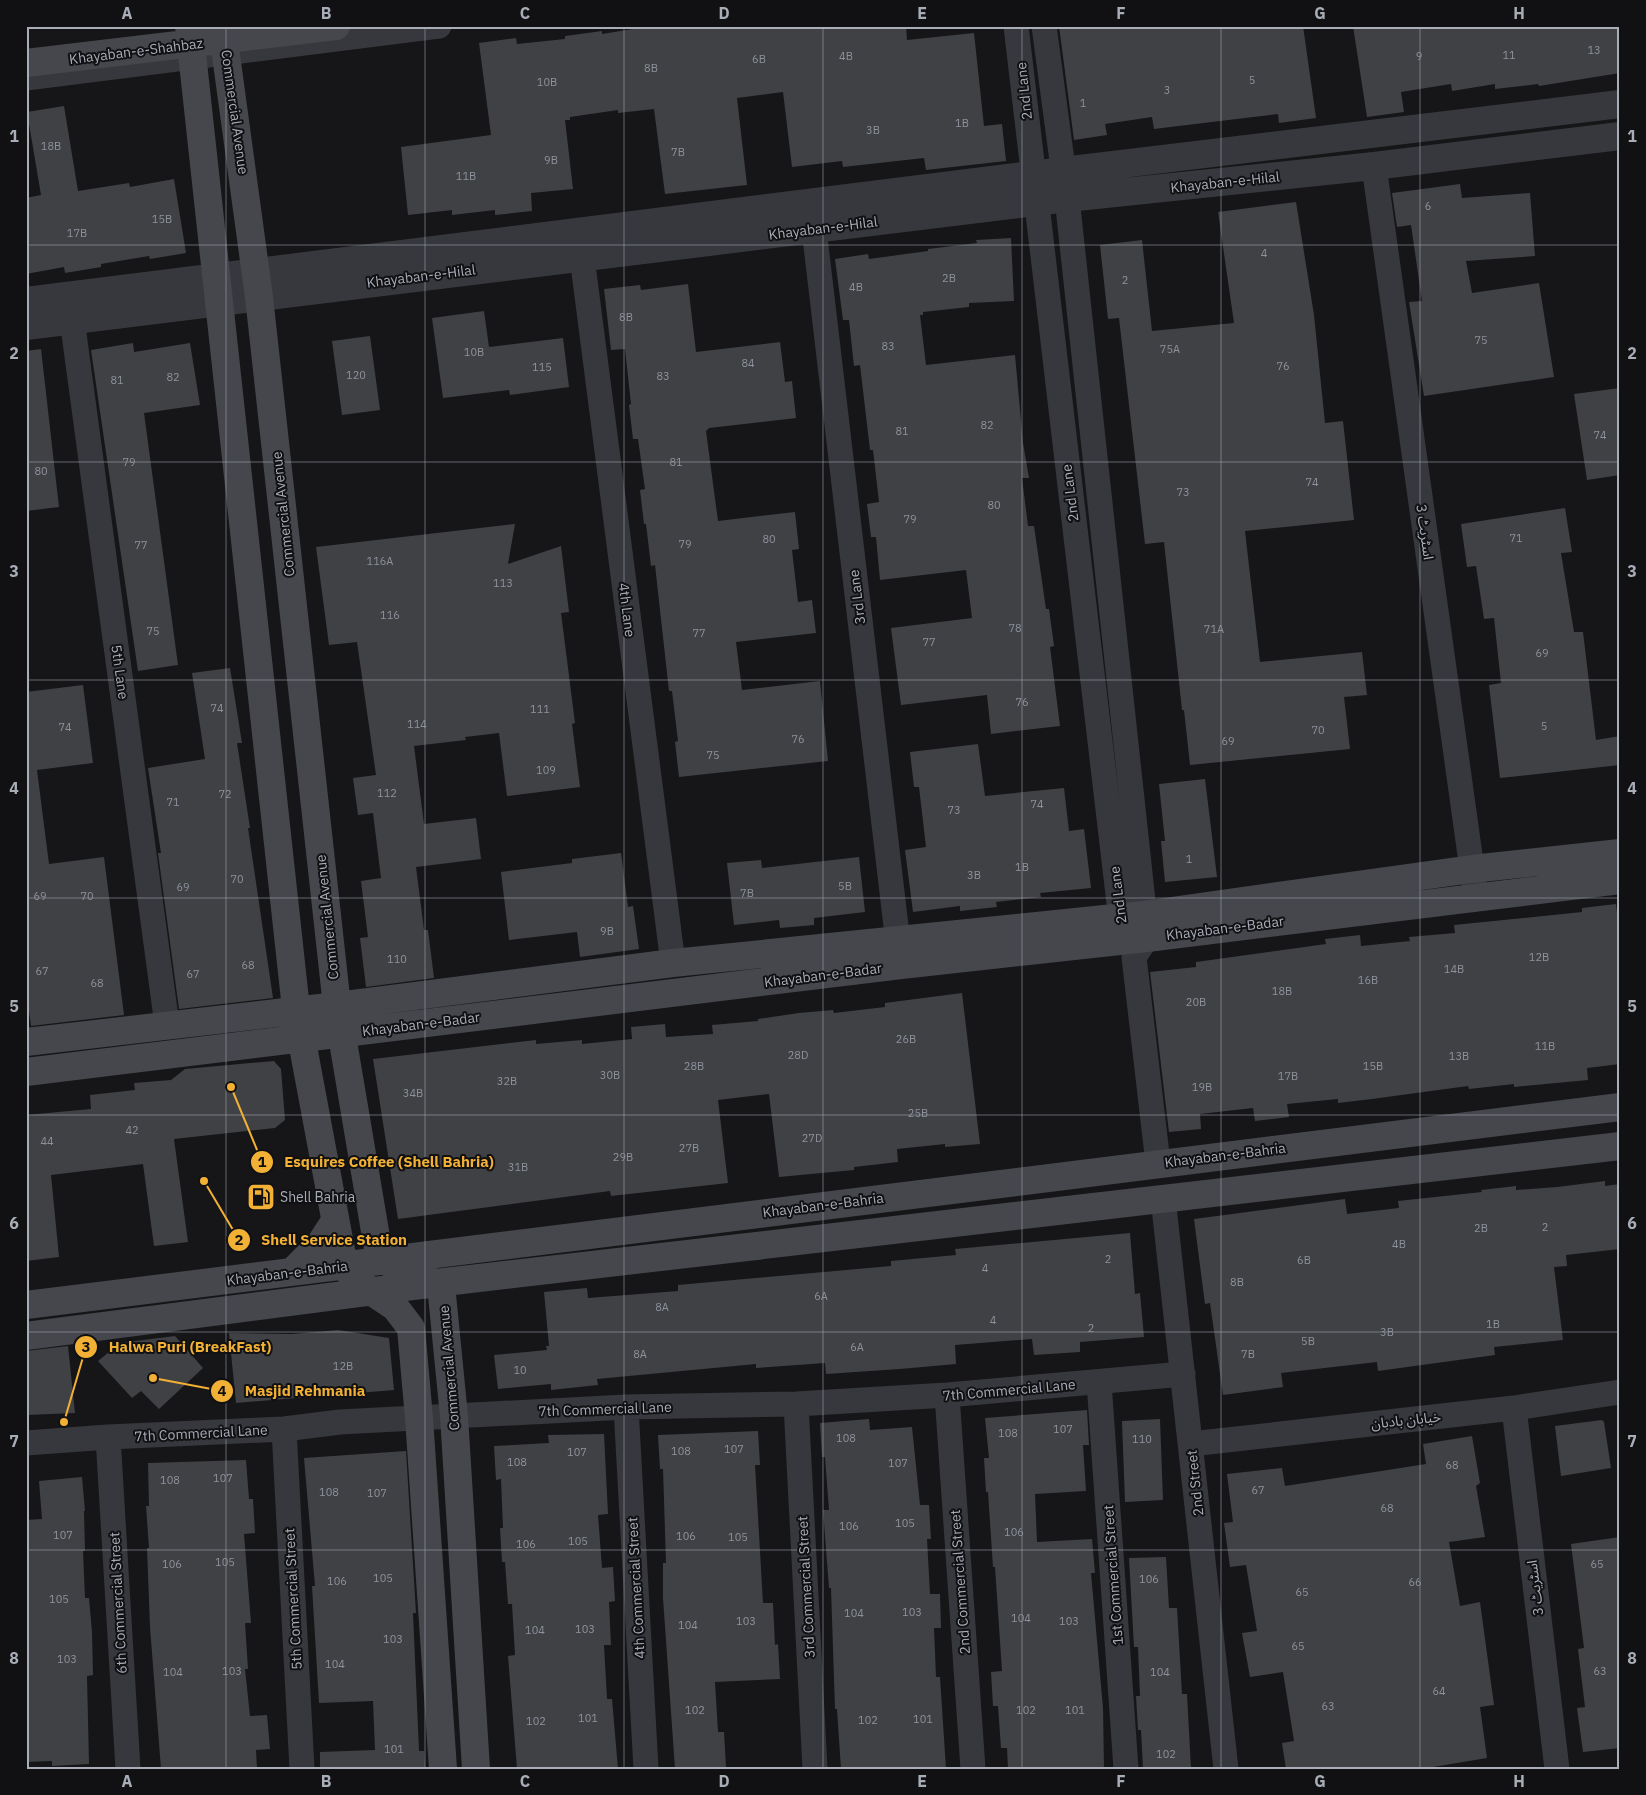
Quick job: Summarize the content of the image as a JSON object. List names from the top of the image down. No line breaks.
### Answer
{"streets":{"main road":["Khayaban-e-Shahbaz","Commercial Avenue","Khayaban-e-Badar","Khayaban-e-Bahria"],"street":["2nd Lane","Khayaban-e-Hilal","اسٹریٹ 3","3rd Lane","4th Lane","5th Lane","7th Commercial Lane","خیابان بادبان","2nd Street","1st Commercial Street","2nd Commercial Street","3rd Commercial Street","4th Commercial Street","5th Commercial Street","6th Commercial Street"]},"crossings":[["Khayaban-e-Shahbaz","Commercial Avenue"],["2nd Lane","Khayaban-e-Hilal"],["2nd Lane","Khayaban-e-Badar"],["Commercial Avenue","Khayaban-e-Hilal"],["Commercial Avenue","Khayaban-e-Badar"],["Commercial Avenue","Khayaban-e-Bahria"],["Commercial Avenue","7th Commercial Lane"],["Khayaban-e-Hilal","اسٹریٹ 3"],["Khayaban-e-Hilal","3rd Lane"],["Khayaban-e-Hilal","4th Lane"],["اسٹریٹ 3","Khayaban-e-Badar"],["اسٹریٹ 3","خیابان بادبان"],["3rd Lane","Khayaban-e-Badar"],["4th Lane","Khayaban-e-Badar"],["5th Lane","Khayaban-e-Badar"],["7th Commercial Lane","2nd Street"],["7th Commercial Lane","1st Commercial Street"],["7th Commercial Lane","2nd Commercial Street"],["7th Commercial Lane","3rd Commercial Street"],["7th Commercial Lane","4th Commercial Street"],["7th Commercial Lane","5th Commercial Street"],["7th Commercial Lane","6th Commercial Street"],["خیابان بادبان","2nd Street"]],"places":{"other":["Esquires Coffee (Shell Bahria)","Shell Service Station","Masjid Rehmania","Halwa Puri (BreakFast)"],"fuel station":["Shell Bahria"]},"house_numbers":["13","11","4B","9","6B","8B","5","10B","3","1","1B","3B","18B","7B","9B","11B","6","15B","17B","4","2B","2","4B","8B","75","83","75A","10B","84","76","115","120","83","82","81","82","81","74","79","81","80","74","73","80","79","71","80","79","77","116A","113","116","78","71A","75","77","77","69","76","74","111","114","5","74","70","76","69","75","109","112","72","71","74","73","1","1B","3B","70","5B","69","7B","69","70","9B","12B","110","68","14B","67","67","16B","68","18B","20B","26B","11B","28D","13B","28B","15B","30B","17B","32B","19B","34B","25B","42","27D","44","27B","29B","31B","2","2B","4B","2","6B","4","8B","6A","8A","4","1B","2","3B","5B","6A","8A","7B","12B","10","107","108","108","110","107","108","107","108","107","68","107","108","67","108","107","68","105","106","106","107","106","105","105","106","105","106","65","105","106","106","66","65","105","103","104","104","103","103","104","103","104","103","65","103","104","103","63","104","104","64","63","102","102","101","101","101","102","102","101","102"],"grid":{"columns":["A","B","C","D","E","F","G","H"],"rows":["1","2","3","4","5","6","7","8"]}}
